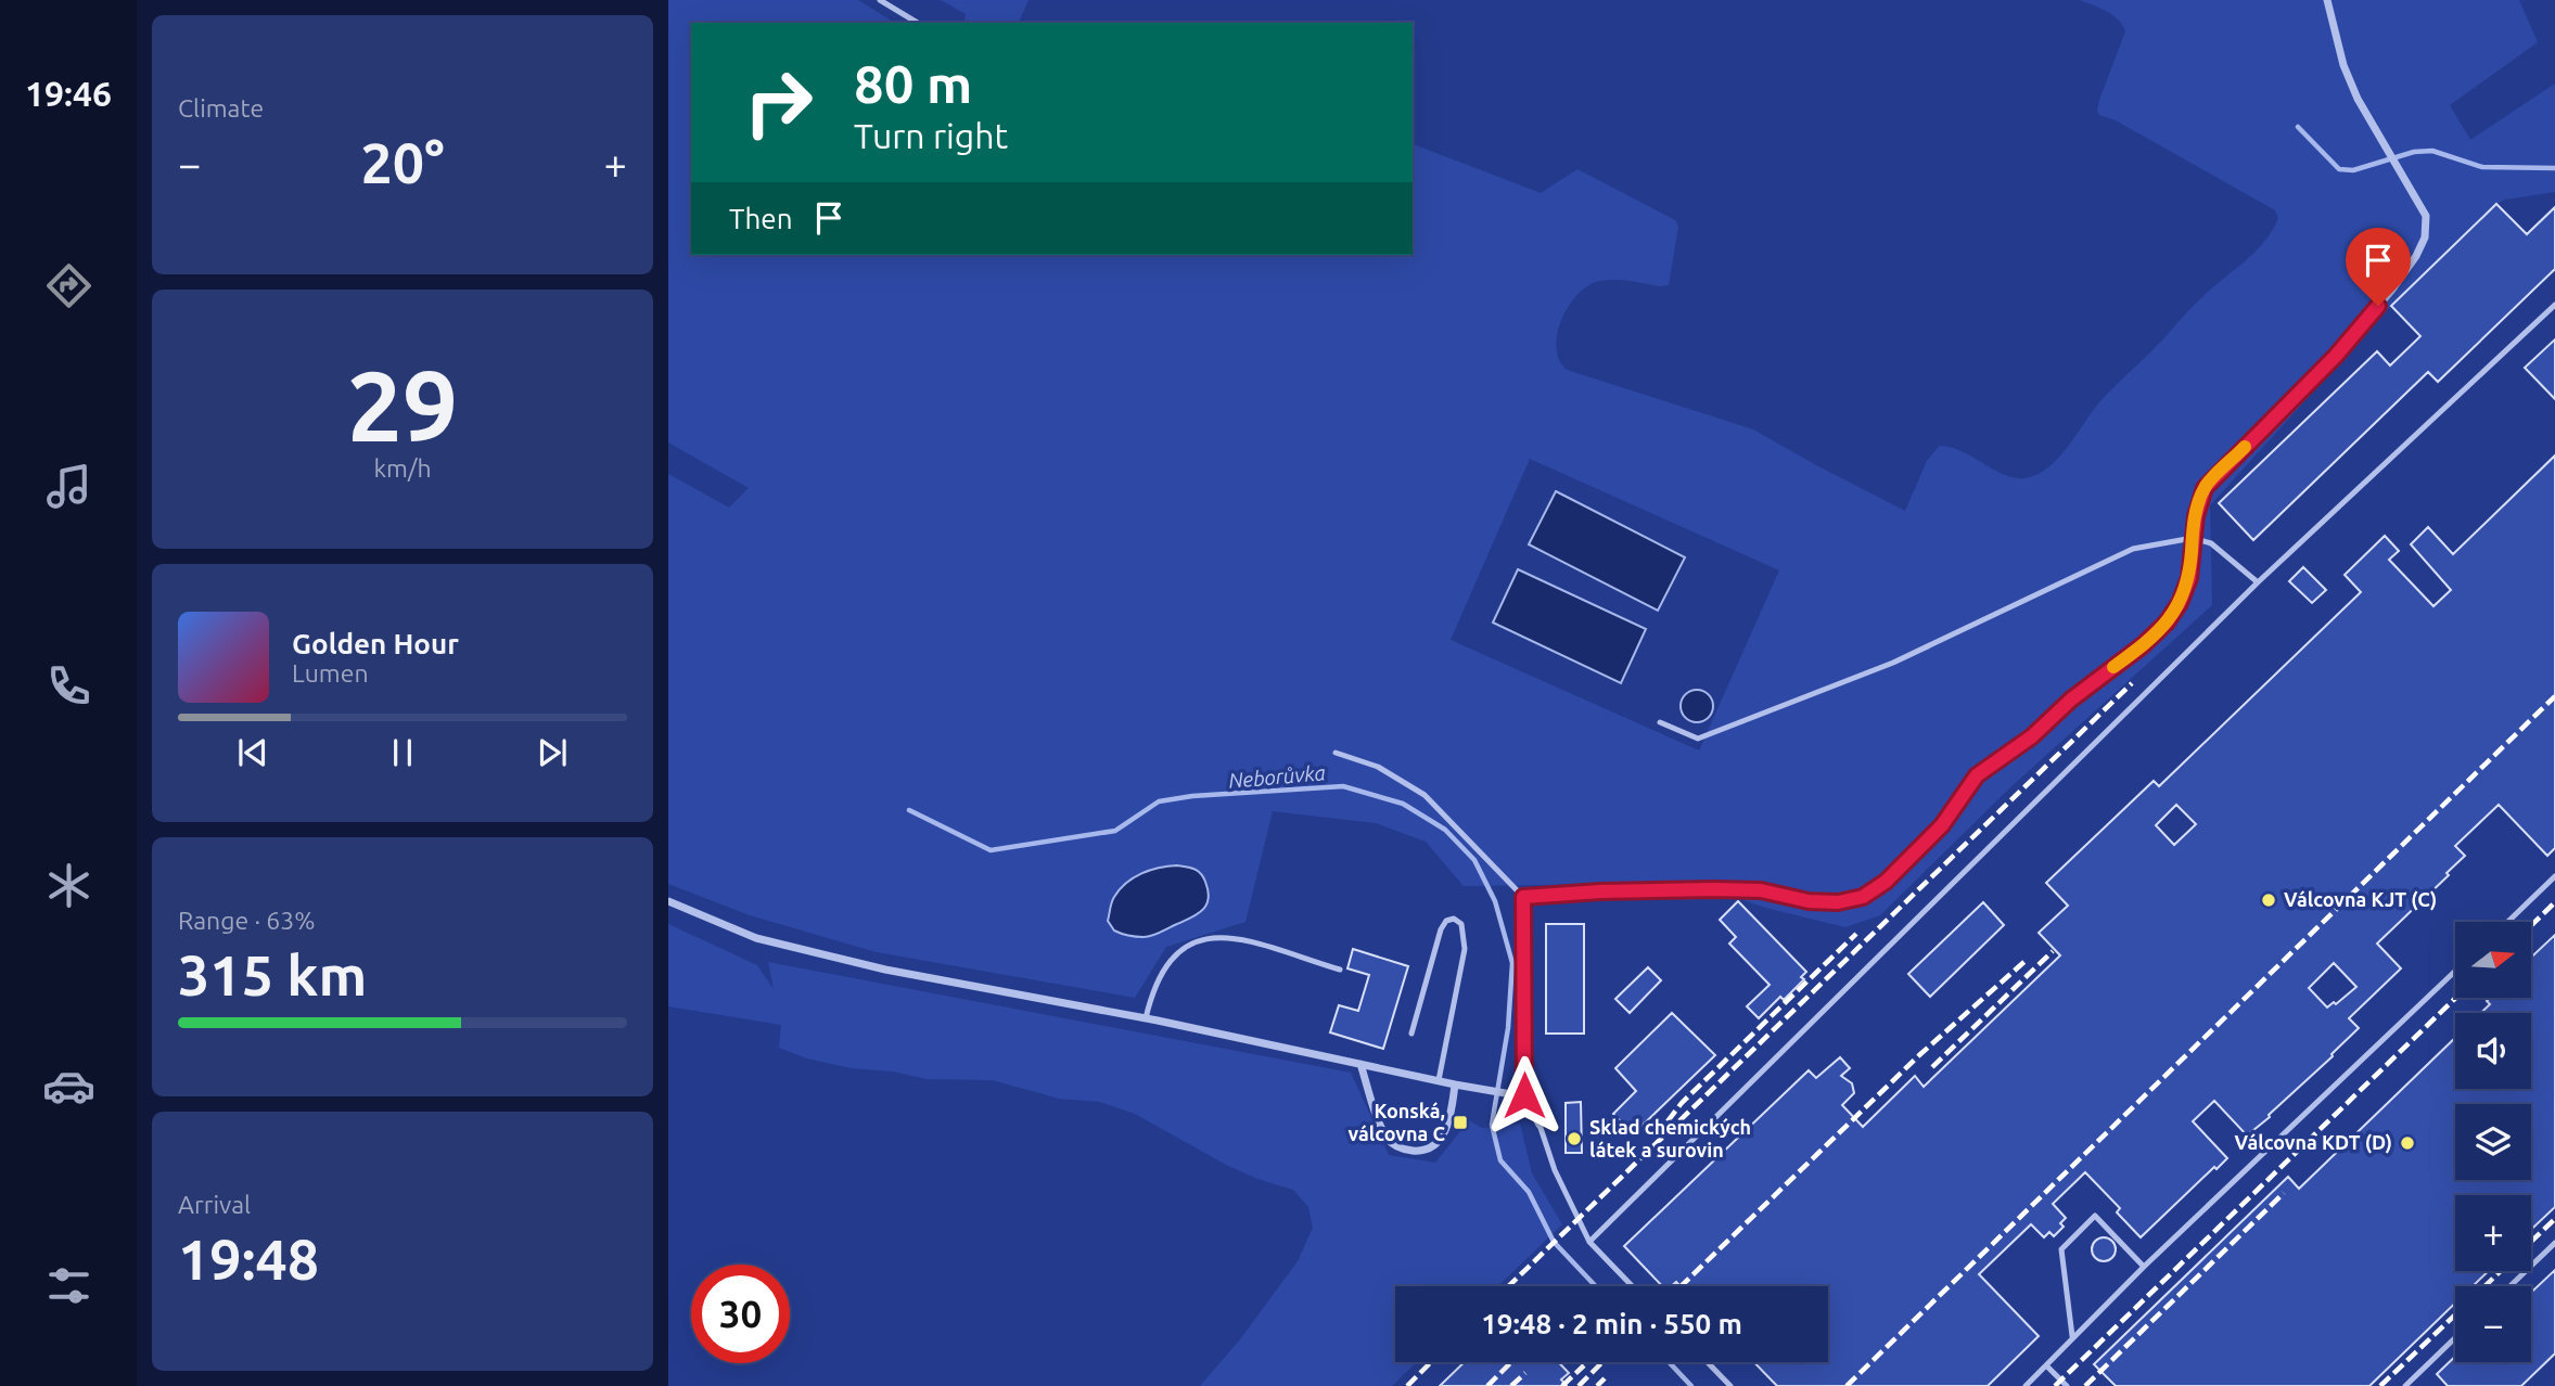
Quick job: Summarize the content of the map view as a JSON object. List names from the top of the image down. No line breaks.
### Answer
{"water":["Neborůvka"],"places":{"other":["Válcovna KJT (C)","Sklad chemických látek a surovin","Válcovna KDT (D)"],"transit":["Konská, válcovna C"]},"north":"right","page":{"tabs":"19:46","tile":["Climate",["29","km/h"],["Range · 63%","315 km"],["Arrival","19:48"]],"turn":["80 m","Turn right"],"heat":["−","20°","+"],"then":"Then","song":["Golden Hour","Lumen"],"map_buttons":["+","−"],"limit":"30","trip":"19:48 · 2 min · 550 m"}}
